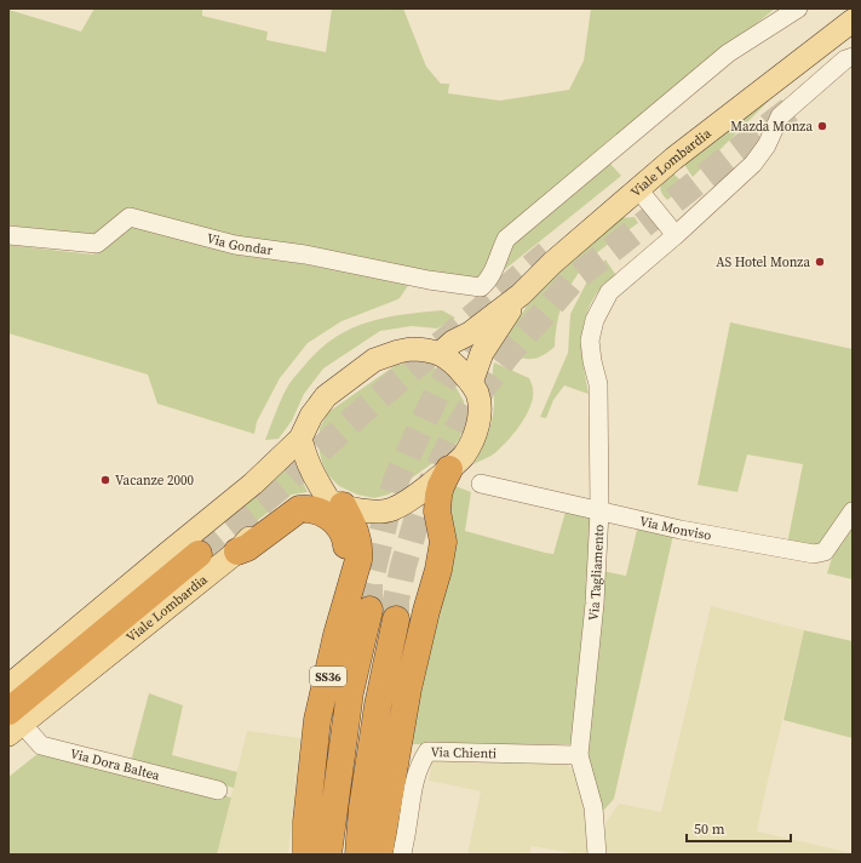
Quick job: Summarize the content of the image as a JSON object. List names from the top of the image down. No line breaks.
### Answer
{"streets":{"highway":["SS36"],"main road":["Viale Lombardia"],"street":["Via Gondar","Via Monviso","Via Tagliamento","Via Chienti","Via Dora Baltea"]},"crossings":[["Viale Lombardia","SS36"],["Viale Lombardia","Via Dora Baltea"],["Via Monviso","Via Tagliamento"],["Via Tagliamento","Via Chienti"]],"places":["Mazda Monza","AS Hotel Monza","Vacanze 2000"],"scale_bar":"50 m"}
